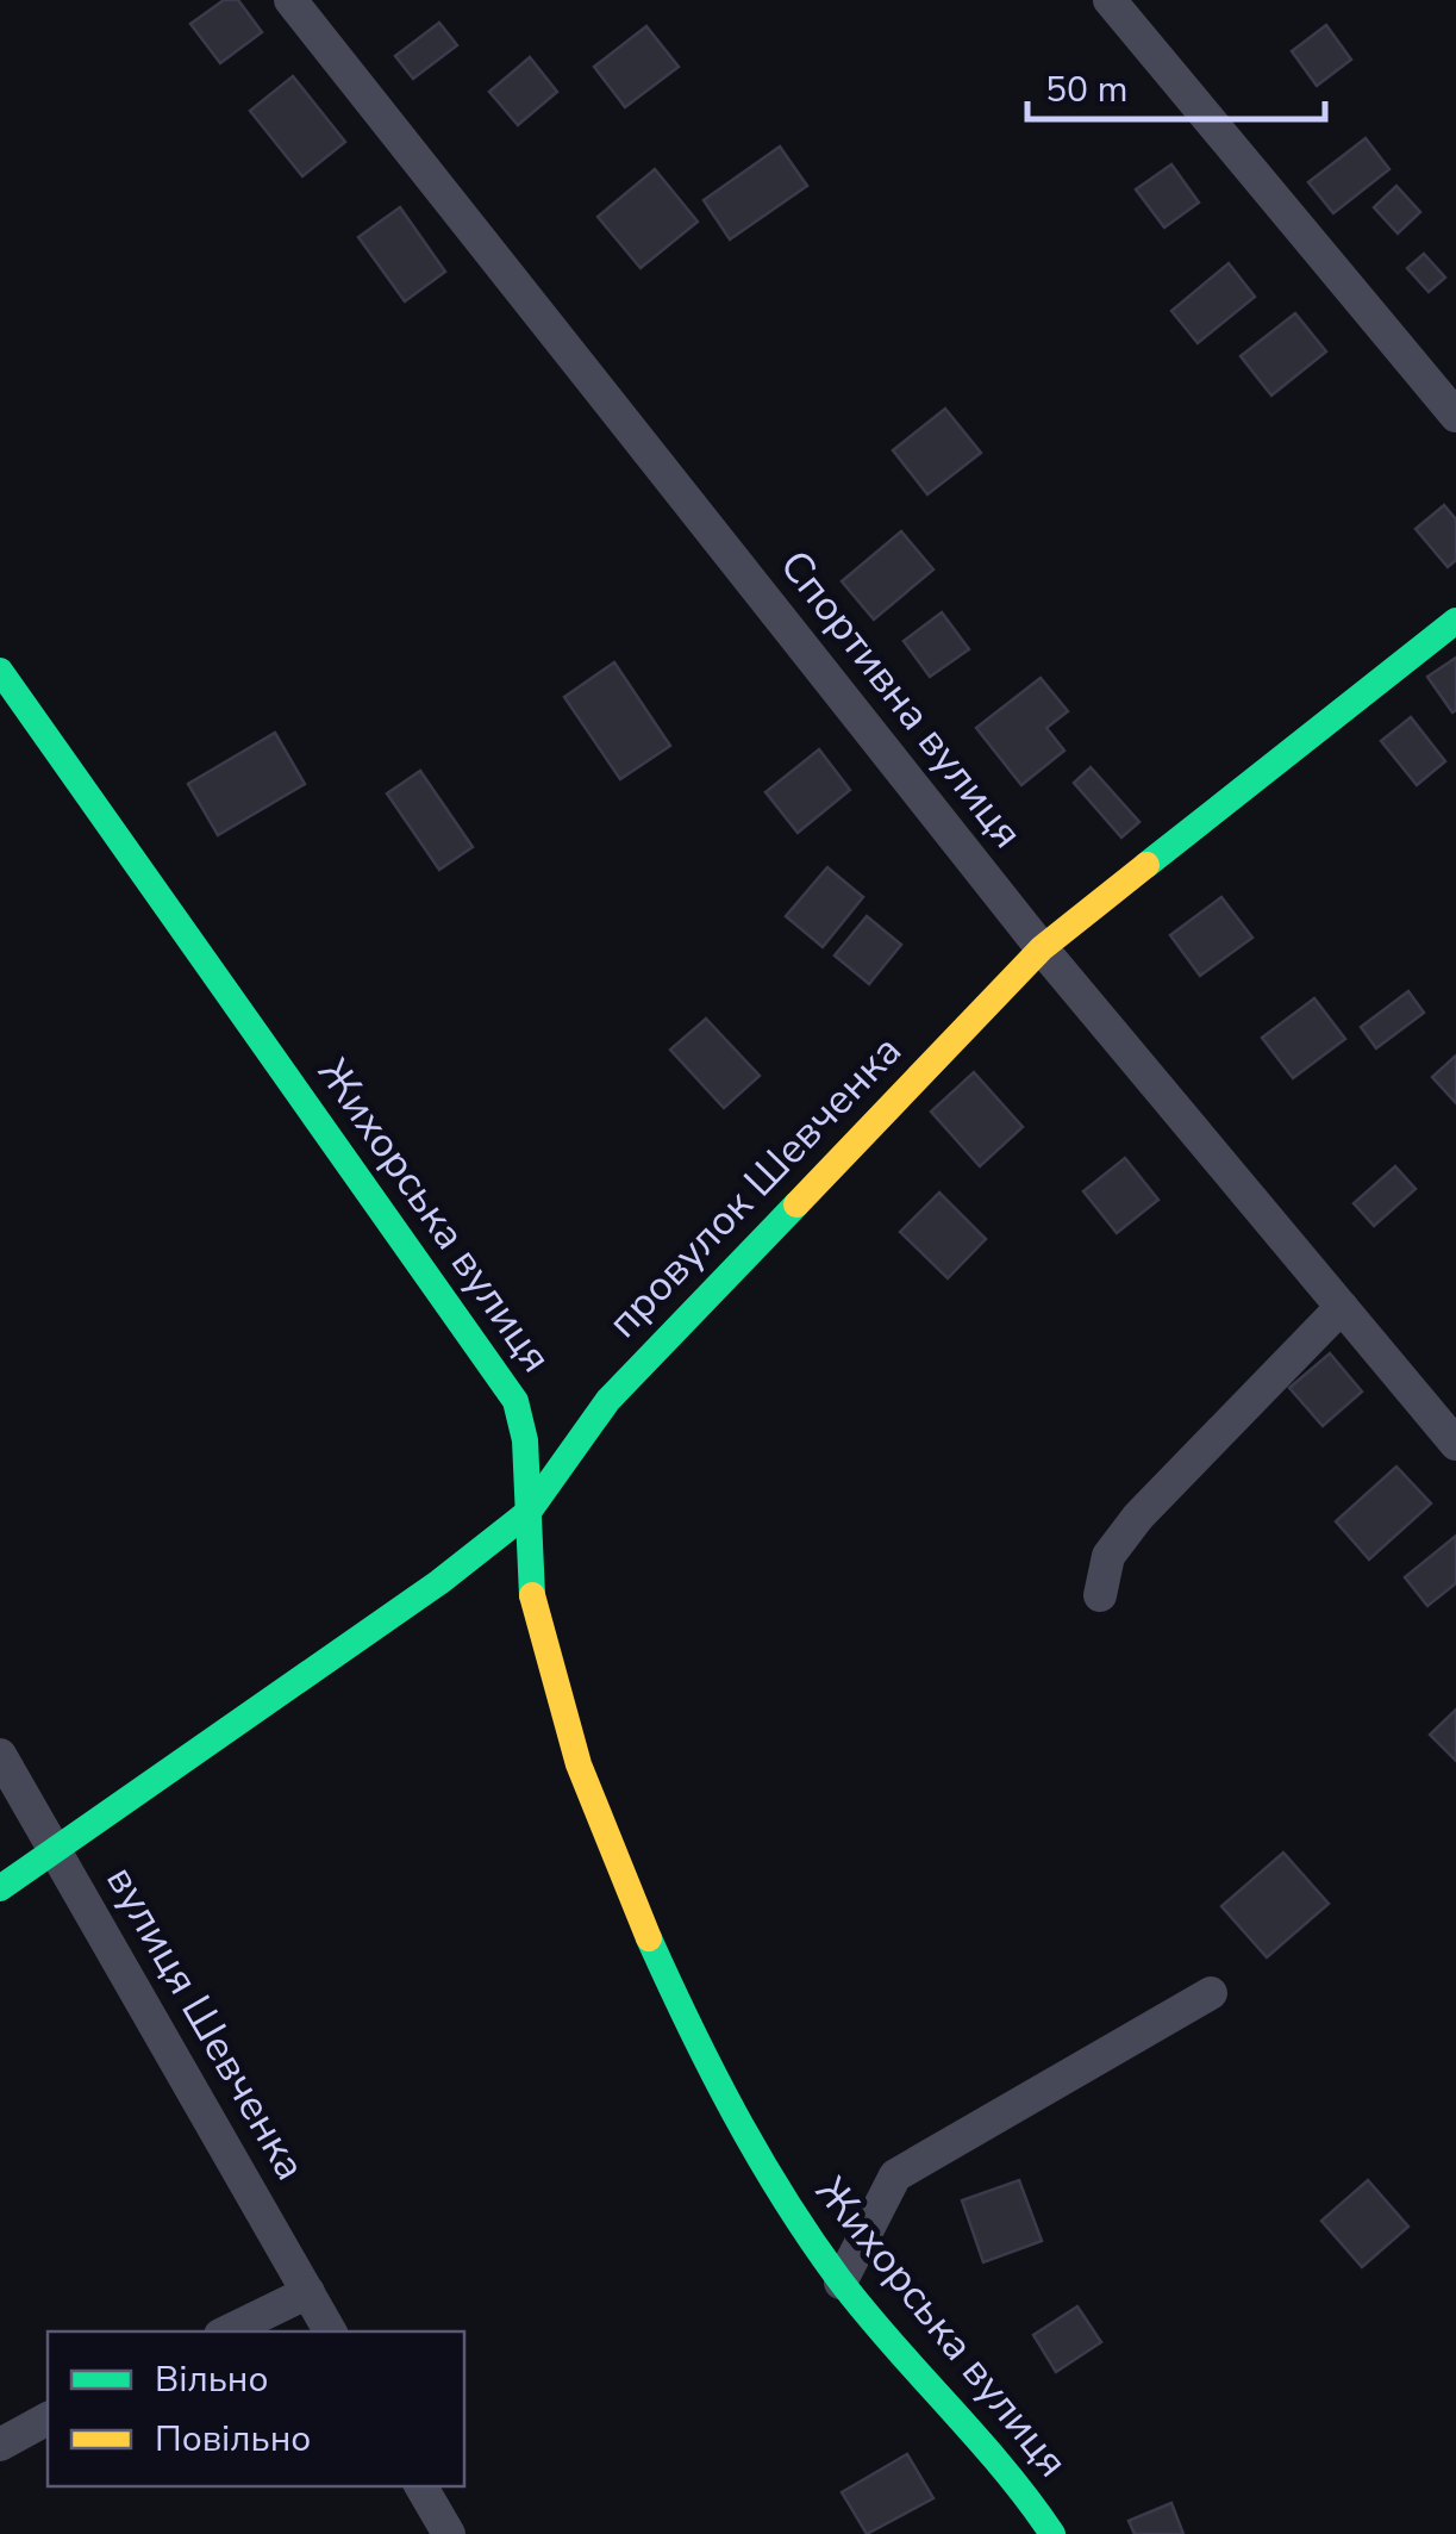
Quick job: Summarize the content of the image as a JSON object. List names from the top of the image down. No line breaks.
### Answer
{"streets":{"street":["Спортивна вулиця","провулок Шевченка","Жихорська вулиця","вулиця Шевченка"]},"crossings":[["Спортивна вулиця","провулок Шевченка"],["провулок Шевченка","Жихорська вулиця"],["провулок Шевченка","вулиця Шевченка"]],"legend":["Вільно","Повільно"],"scale_bar":"50 m"}
